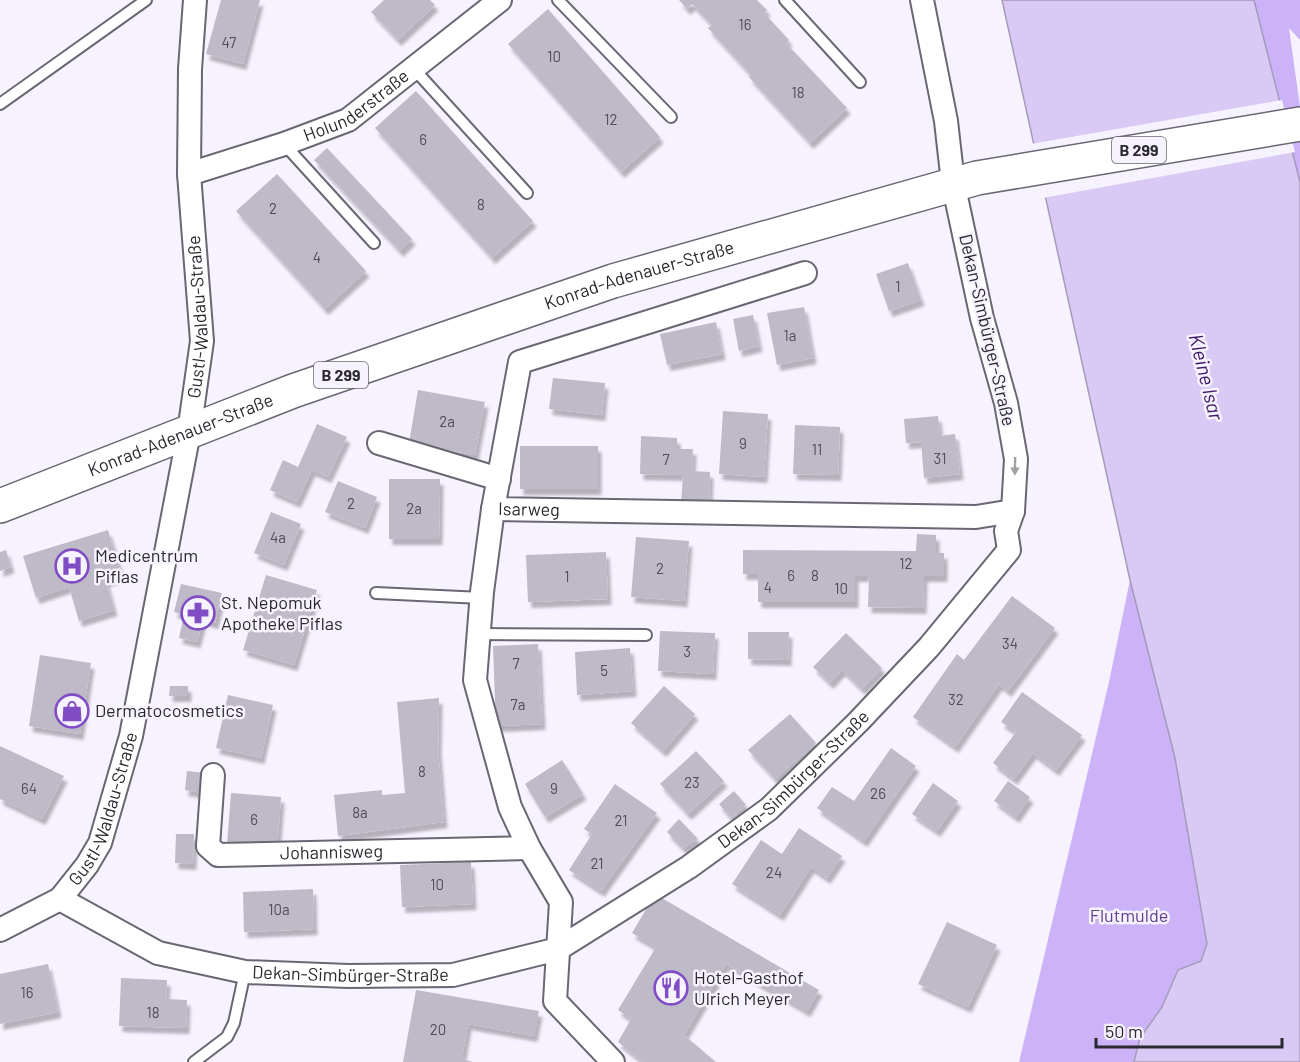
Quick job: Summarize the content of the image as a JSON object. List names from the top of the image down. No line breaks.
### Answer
{"streets":{"main road":["B 299","Konrad-Adenauer-Straße"],"street":["Holunderstraße","Gustl-Waldau-Straße","Dekan-Simbürger-Straße","Isarweg","Johannisweg"]},"crossings":[["Holunderstraße","Gustl-Waldau-Straße"],["Konrad-Adenauer-Straße","Gustl-Waldau-Straße"],["Konrad-Adenauer-Straße","Dekan-Simbürger-Straße"],["Gustl-Waldau-Straße","Dekan-Simbürger-Straße"],["Dekan-Simbürger-Straße","Isarweg"]],"water":["Kleine Isar"],"parks":["Flutmulde"],"places":{"hospital":["Medicentrum Piflas"],"pharmacy":["St. Nepomuk Apotheke Piflas"],"shop":["Dermatocosmetics"],"restaurant":["Hotel-Gasthof Ulrich Meyer"]},"house_numbers":["16","47","10","18","12","6","8","2","4","1","1a","2a","9","11","31","7","2","2a","4a","12","2","6","8","1","4","10","34","3","7","5","32","7a","8","23","64","9","26","8a","6","21","21","24","10","10a","16","18","20"],"scale_bar":"50 m"}
